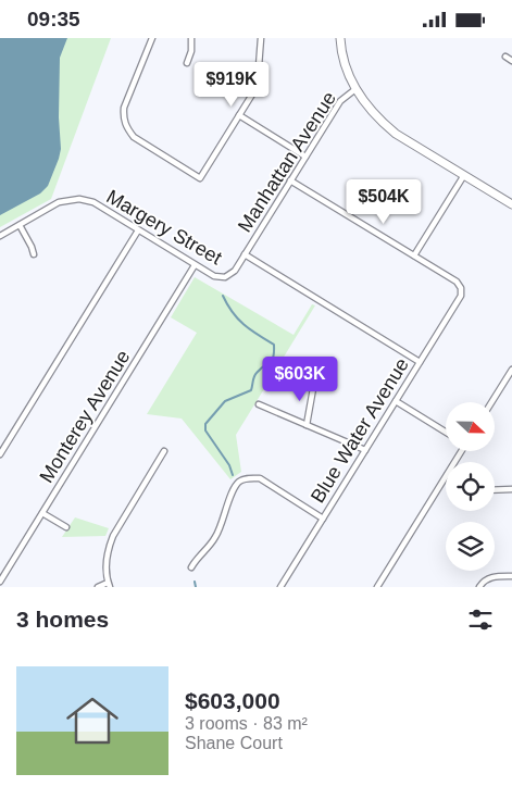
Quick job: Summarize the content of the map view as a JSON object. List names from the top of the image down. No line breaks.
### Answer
{"streets":{"street":["Manhattan Avenue","Margery Street","Monterey Avenue","Blue Water Avenue"]},"crossings":[["Manhattan Avenue","Margery Street"],["Margery Street","Monterey Avenue"]],"north":"right","page":{"status":"09:35","price":["$919K","$504K","$603K"],"heading":"3 homes","list":[{"name":"$603,000","note":"3 rooms · 83 m² · Shane Court"}]}}
